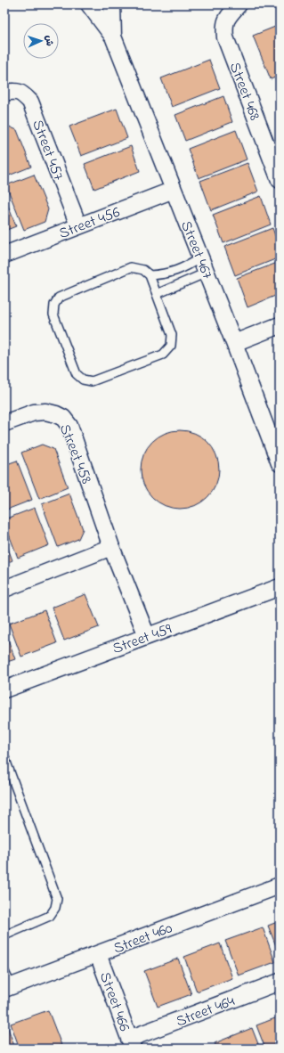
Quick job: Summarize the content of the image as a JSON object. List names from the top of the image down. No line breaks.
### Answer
{"streets":{"street":["Street 468","Street 457","Street 456","Street 467","Street 458","Street 459","Street 460","Street 466","Street 464"]},"crossings":[["Street 457","Street 456"],["Street 456","Street 467"],["Street 458","Street 459"],["Street 460","Street 466"],["Street 466","Street 464"]],"north":"right"}
